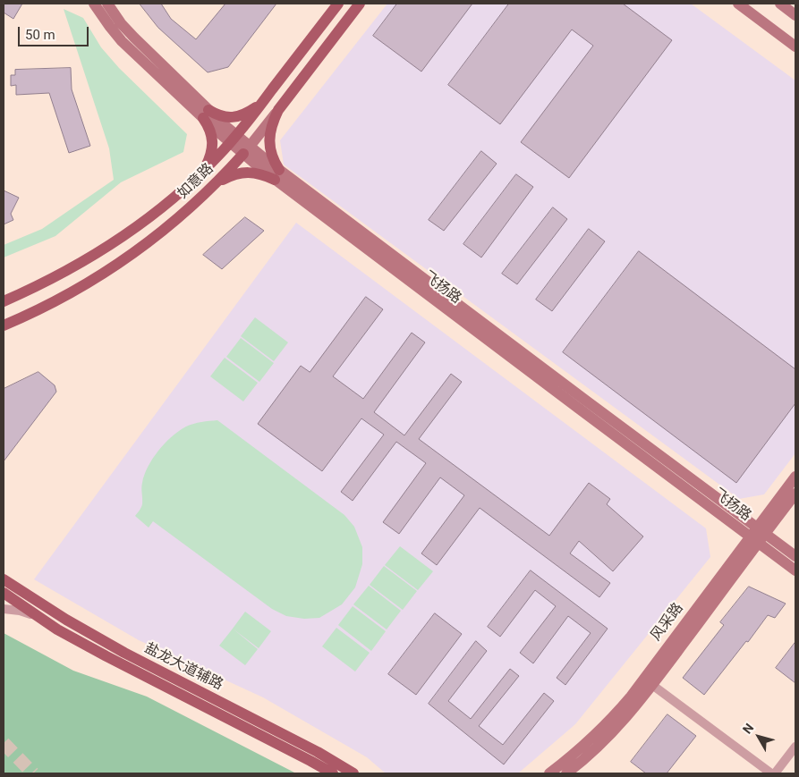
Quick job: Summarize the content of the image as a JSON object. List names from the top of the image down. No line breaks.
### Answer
{"streets":{"main road":["如意路","盐龙大道辅路"],"street":["飞扬路","风采路"]},"crossings":[["如意路","飞扬路"],["飞扬路","风采路"]],"scale_bar":"50 m","north":"top left"}
